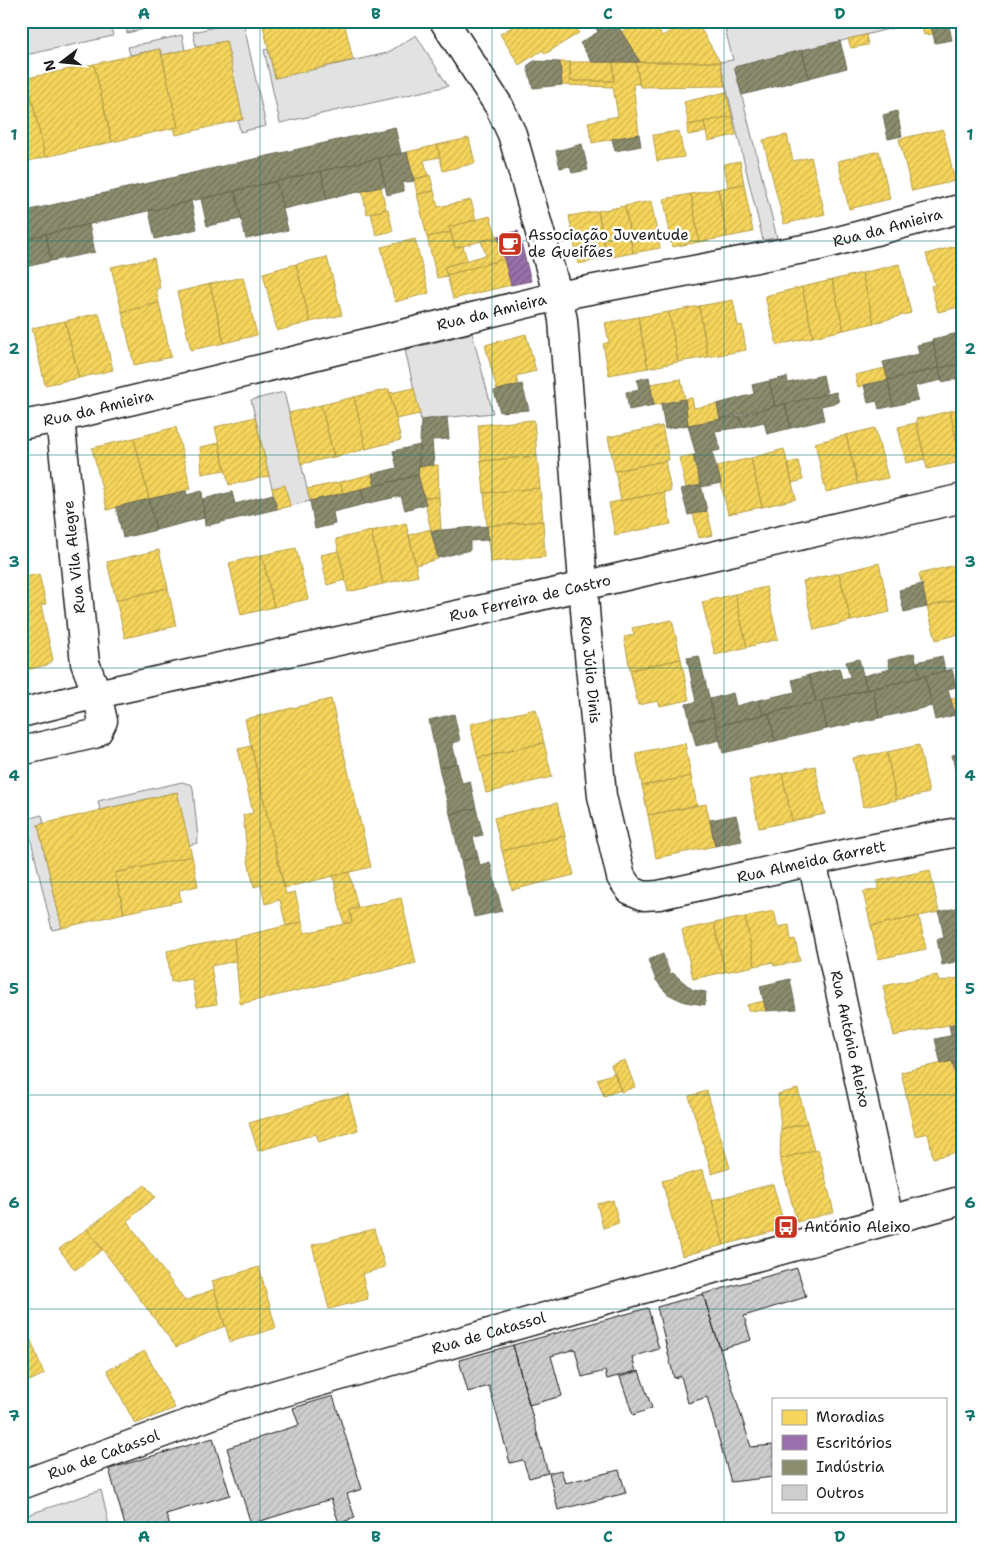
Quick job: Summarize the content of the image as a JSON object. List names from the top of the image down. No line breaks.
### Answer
{"streets":{"street":["Rua da Amieira","Rua Vila Alegre","Rua Ferreira de Castro","Rua Júlio Dinis","Rua Almeida Garrett","Rua António Aleixo","Rua de Catassol"]},"crossings":[["Rua da Amieira","Rua Vila Alegre"],["Rua da Amieira","Rua Júlio Dinis"],["Rua Vila Alegre","Rua Ferreira de Castro"],["Rua Ferreira de Castro","Rua Júlio Dinis"],["Rua Júlio Dinis","Rua Almeida Garrett"],["Rua Almeida Garrett","Rua António Aleixo"],["Rua António Aleixo","Rua de Catassol"]],"places":{"cafe":["Associação Juventude de Gueifães"],"bus stop":["António Aleixo"]},"legend":["Moradias","Escritórios","Indústria","Outros"],"north":"left","grid":{"columns":["A","B","C","D"],"rows":["1","2","3","4","5","6","7"]}}
